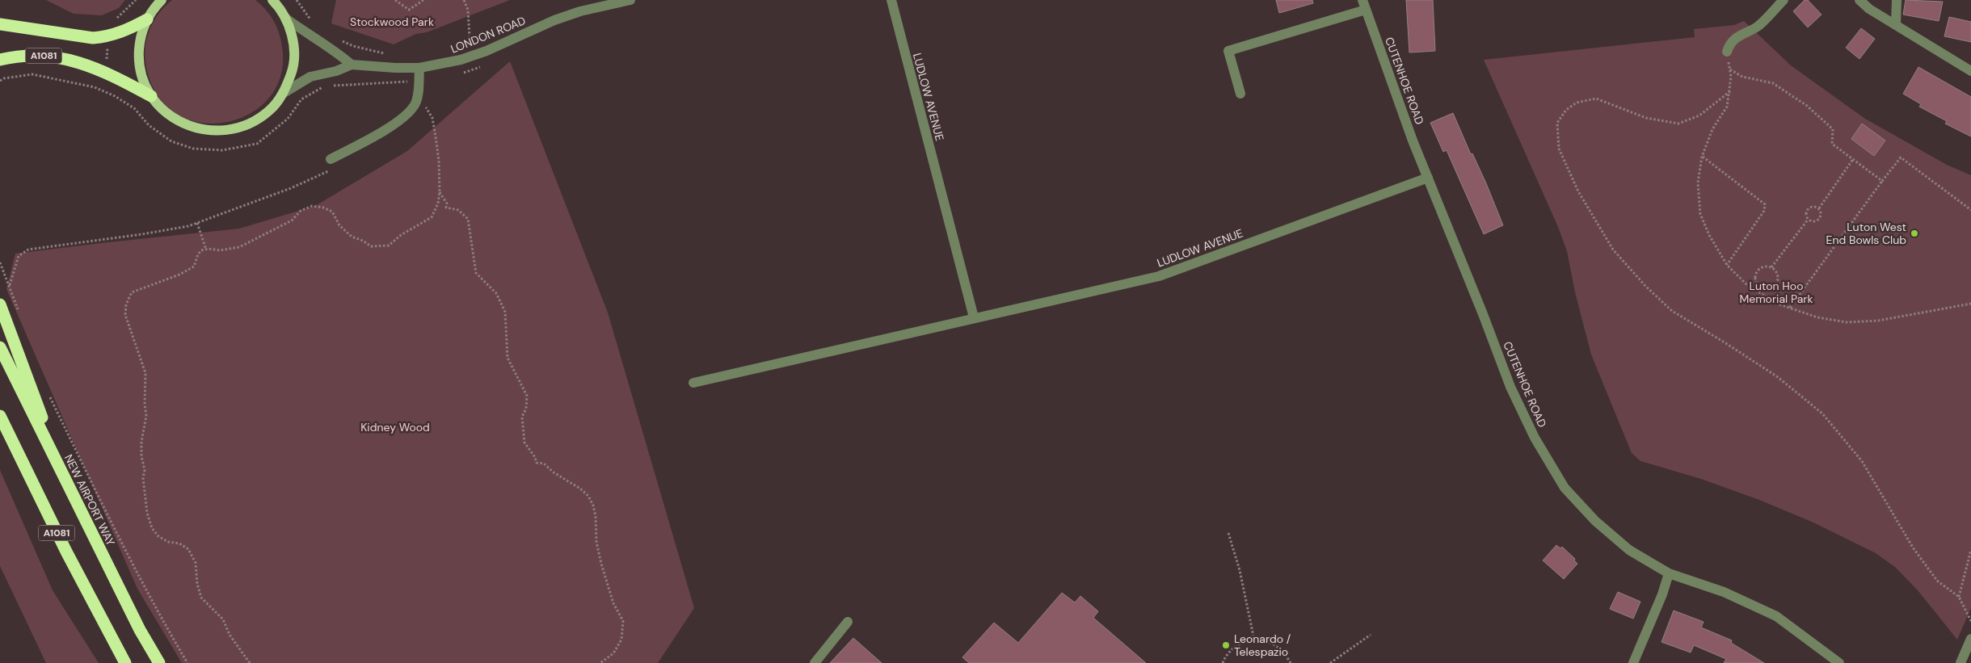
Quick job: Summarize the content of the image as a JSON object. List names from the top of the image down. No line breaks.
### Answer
{"streets":{"highway":["A1081","NEW AIRPORT WAY"],"street":["LONDON ROAD","CUTENHOE ROAD","LUDLOW AVENUE"]},"crossings":[["A1081","NEW AIRPORT WAY"],["CUTENHOE ROAD","LUDLOW AVENUE"]],"parks":["Stockwood Park","Luton Hoo Memorial Park","Kidney Wood"],"places":["Luton West End Bowls Club","Leonardo / Telespazio"]}
